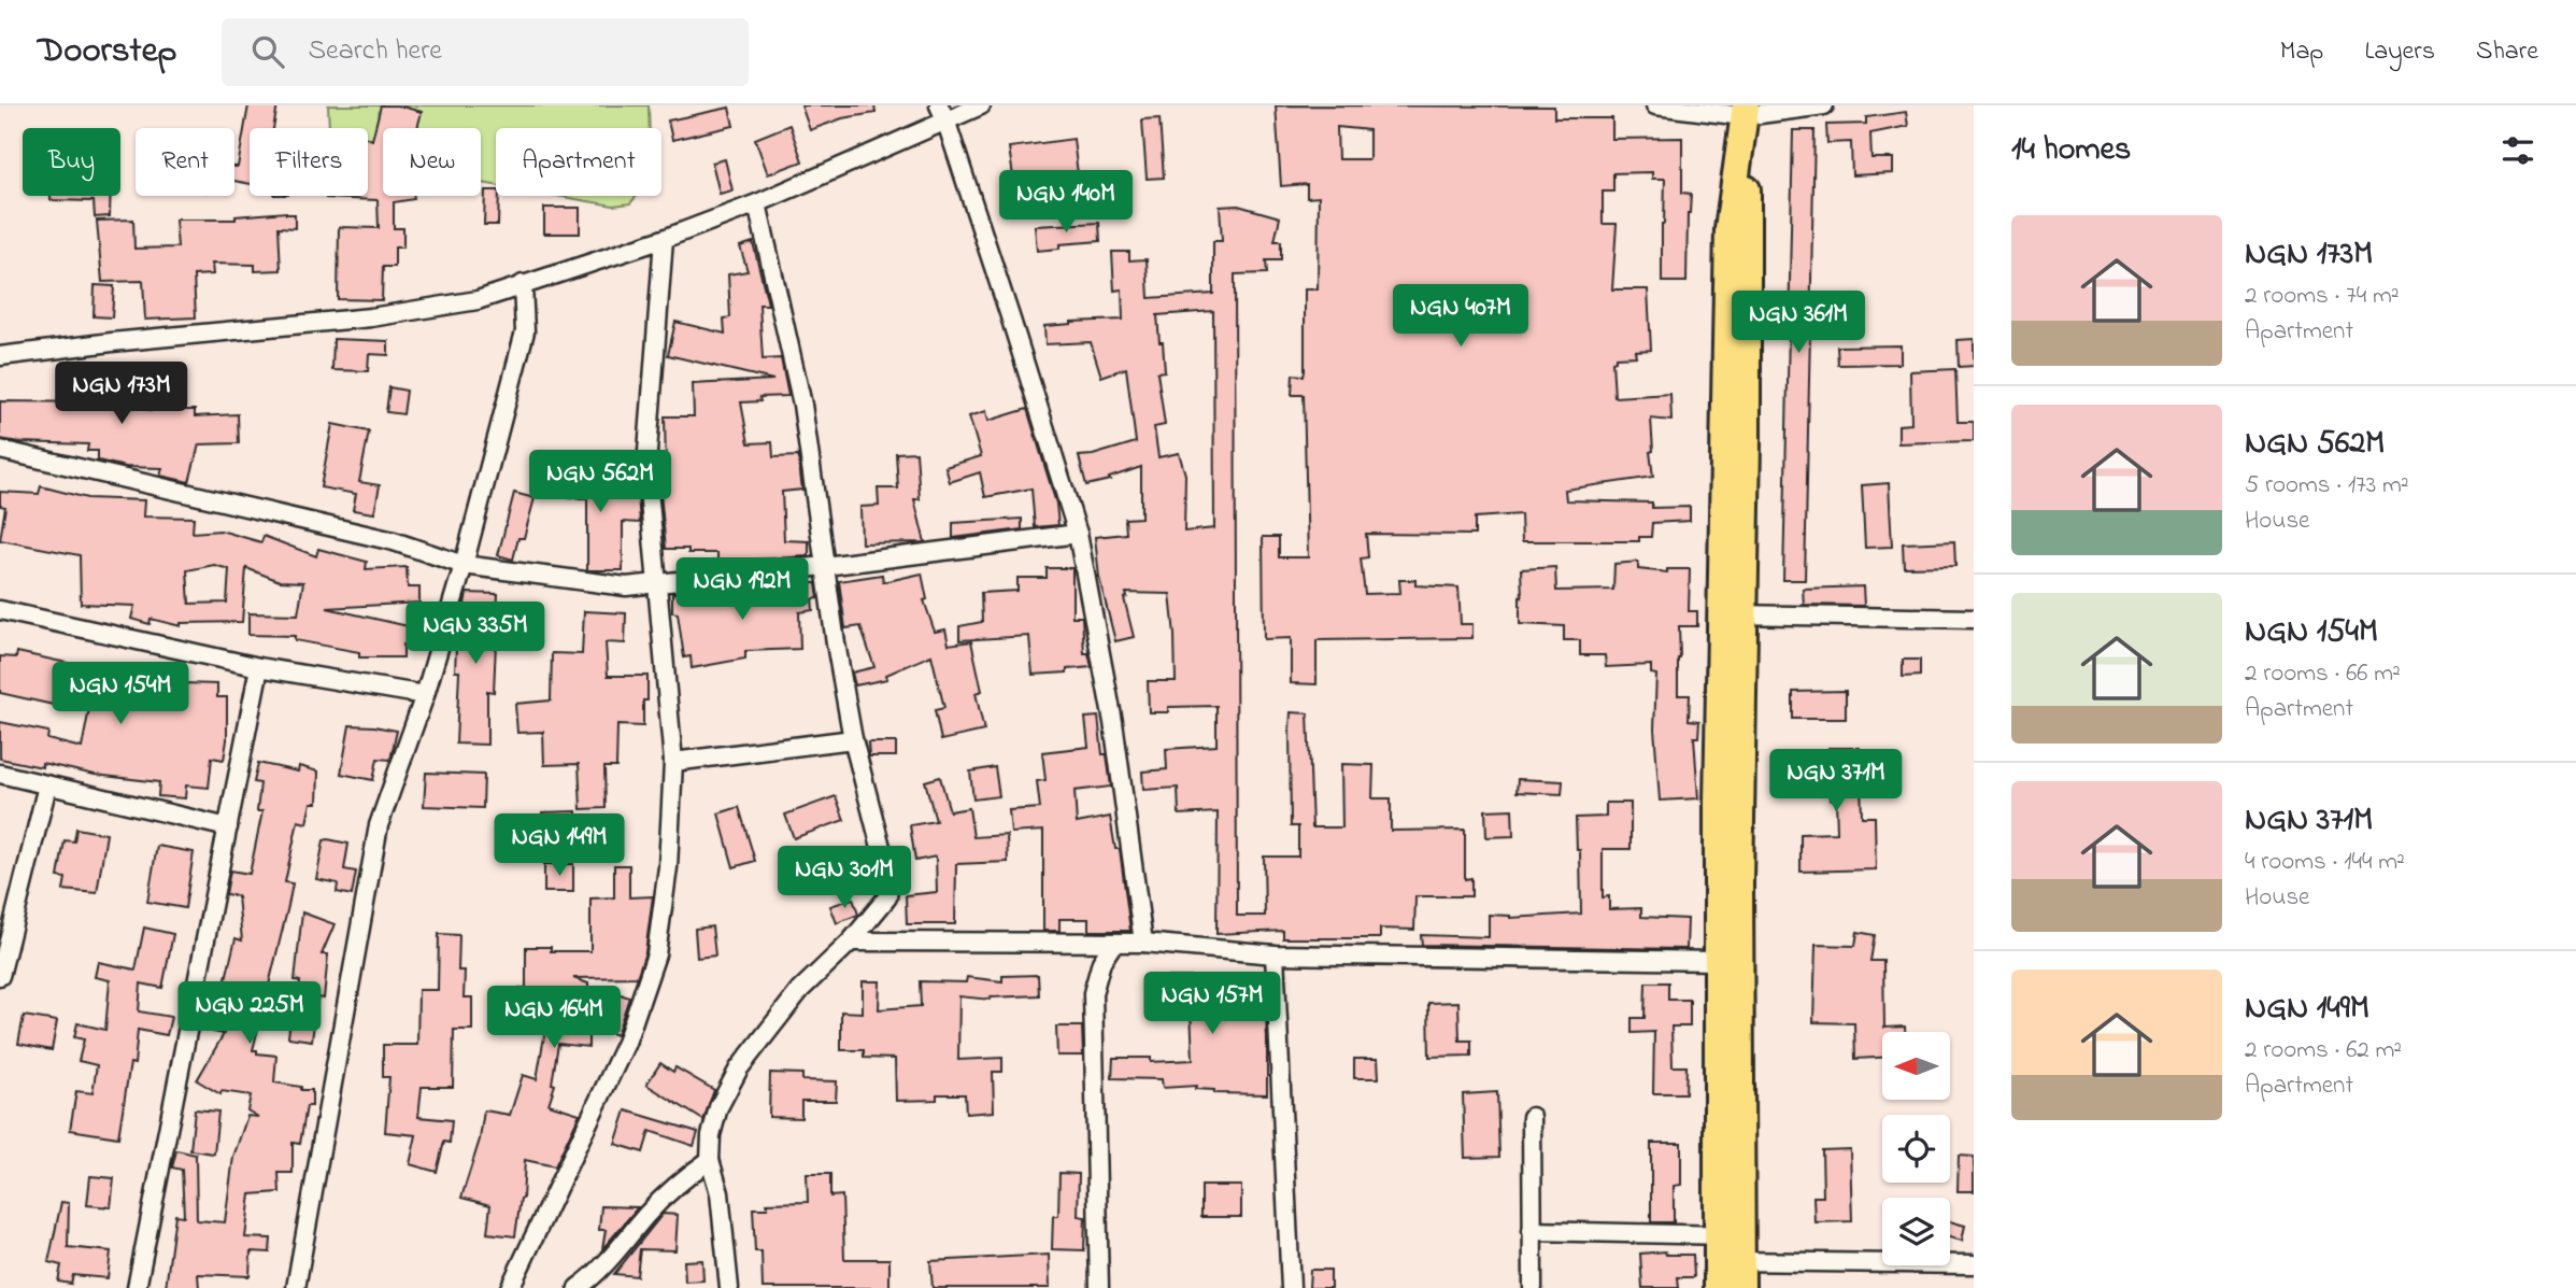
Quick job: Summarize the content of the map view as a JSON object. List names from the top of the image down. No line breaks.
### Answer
{"north":"left","page":{"header":"Doorstep","search":"Search here","nav":["Map","Layers","Share"],"heading":"14 homes","chip":["Buy","Rent","Filters","New","Apartment"],"price":["NGN 140M","NGN 407M","NGN 361M","NGN 173M","NGN 562M","NGN 192M","NGN 335M","NGN 154M","NGN 371M","NGN 149M","NGN 301M","NGN 157M","NGN 225M","NGN 164M"],"list":[{"name":"NGN 173M","note":"2 rooms · 74 m² · Apartment"},{"name":"NGN 562M","note":"5 rooms · 173 m² · House"},{"name":"NGN 154M","note":"2 rooms · 66 m² · Apartment"},{"name":"NGN 371M","note":"4 rooms · 144 m² · House"},{"name":"NGN 149M","note":"2 rooms · 62 m² · Apartment"}]}}
